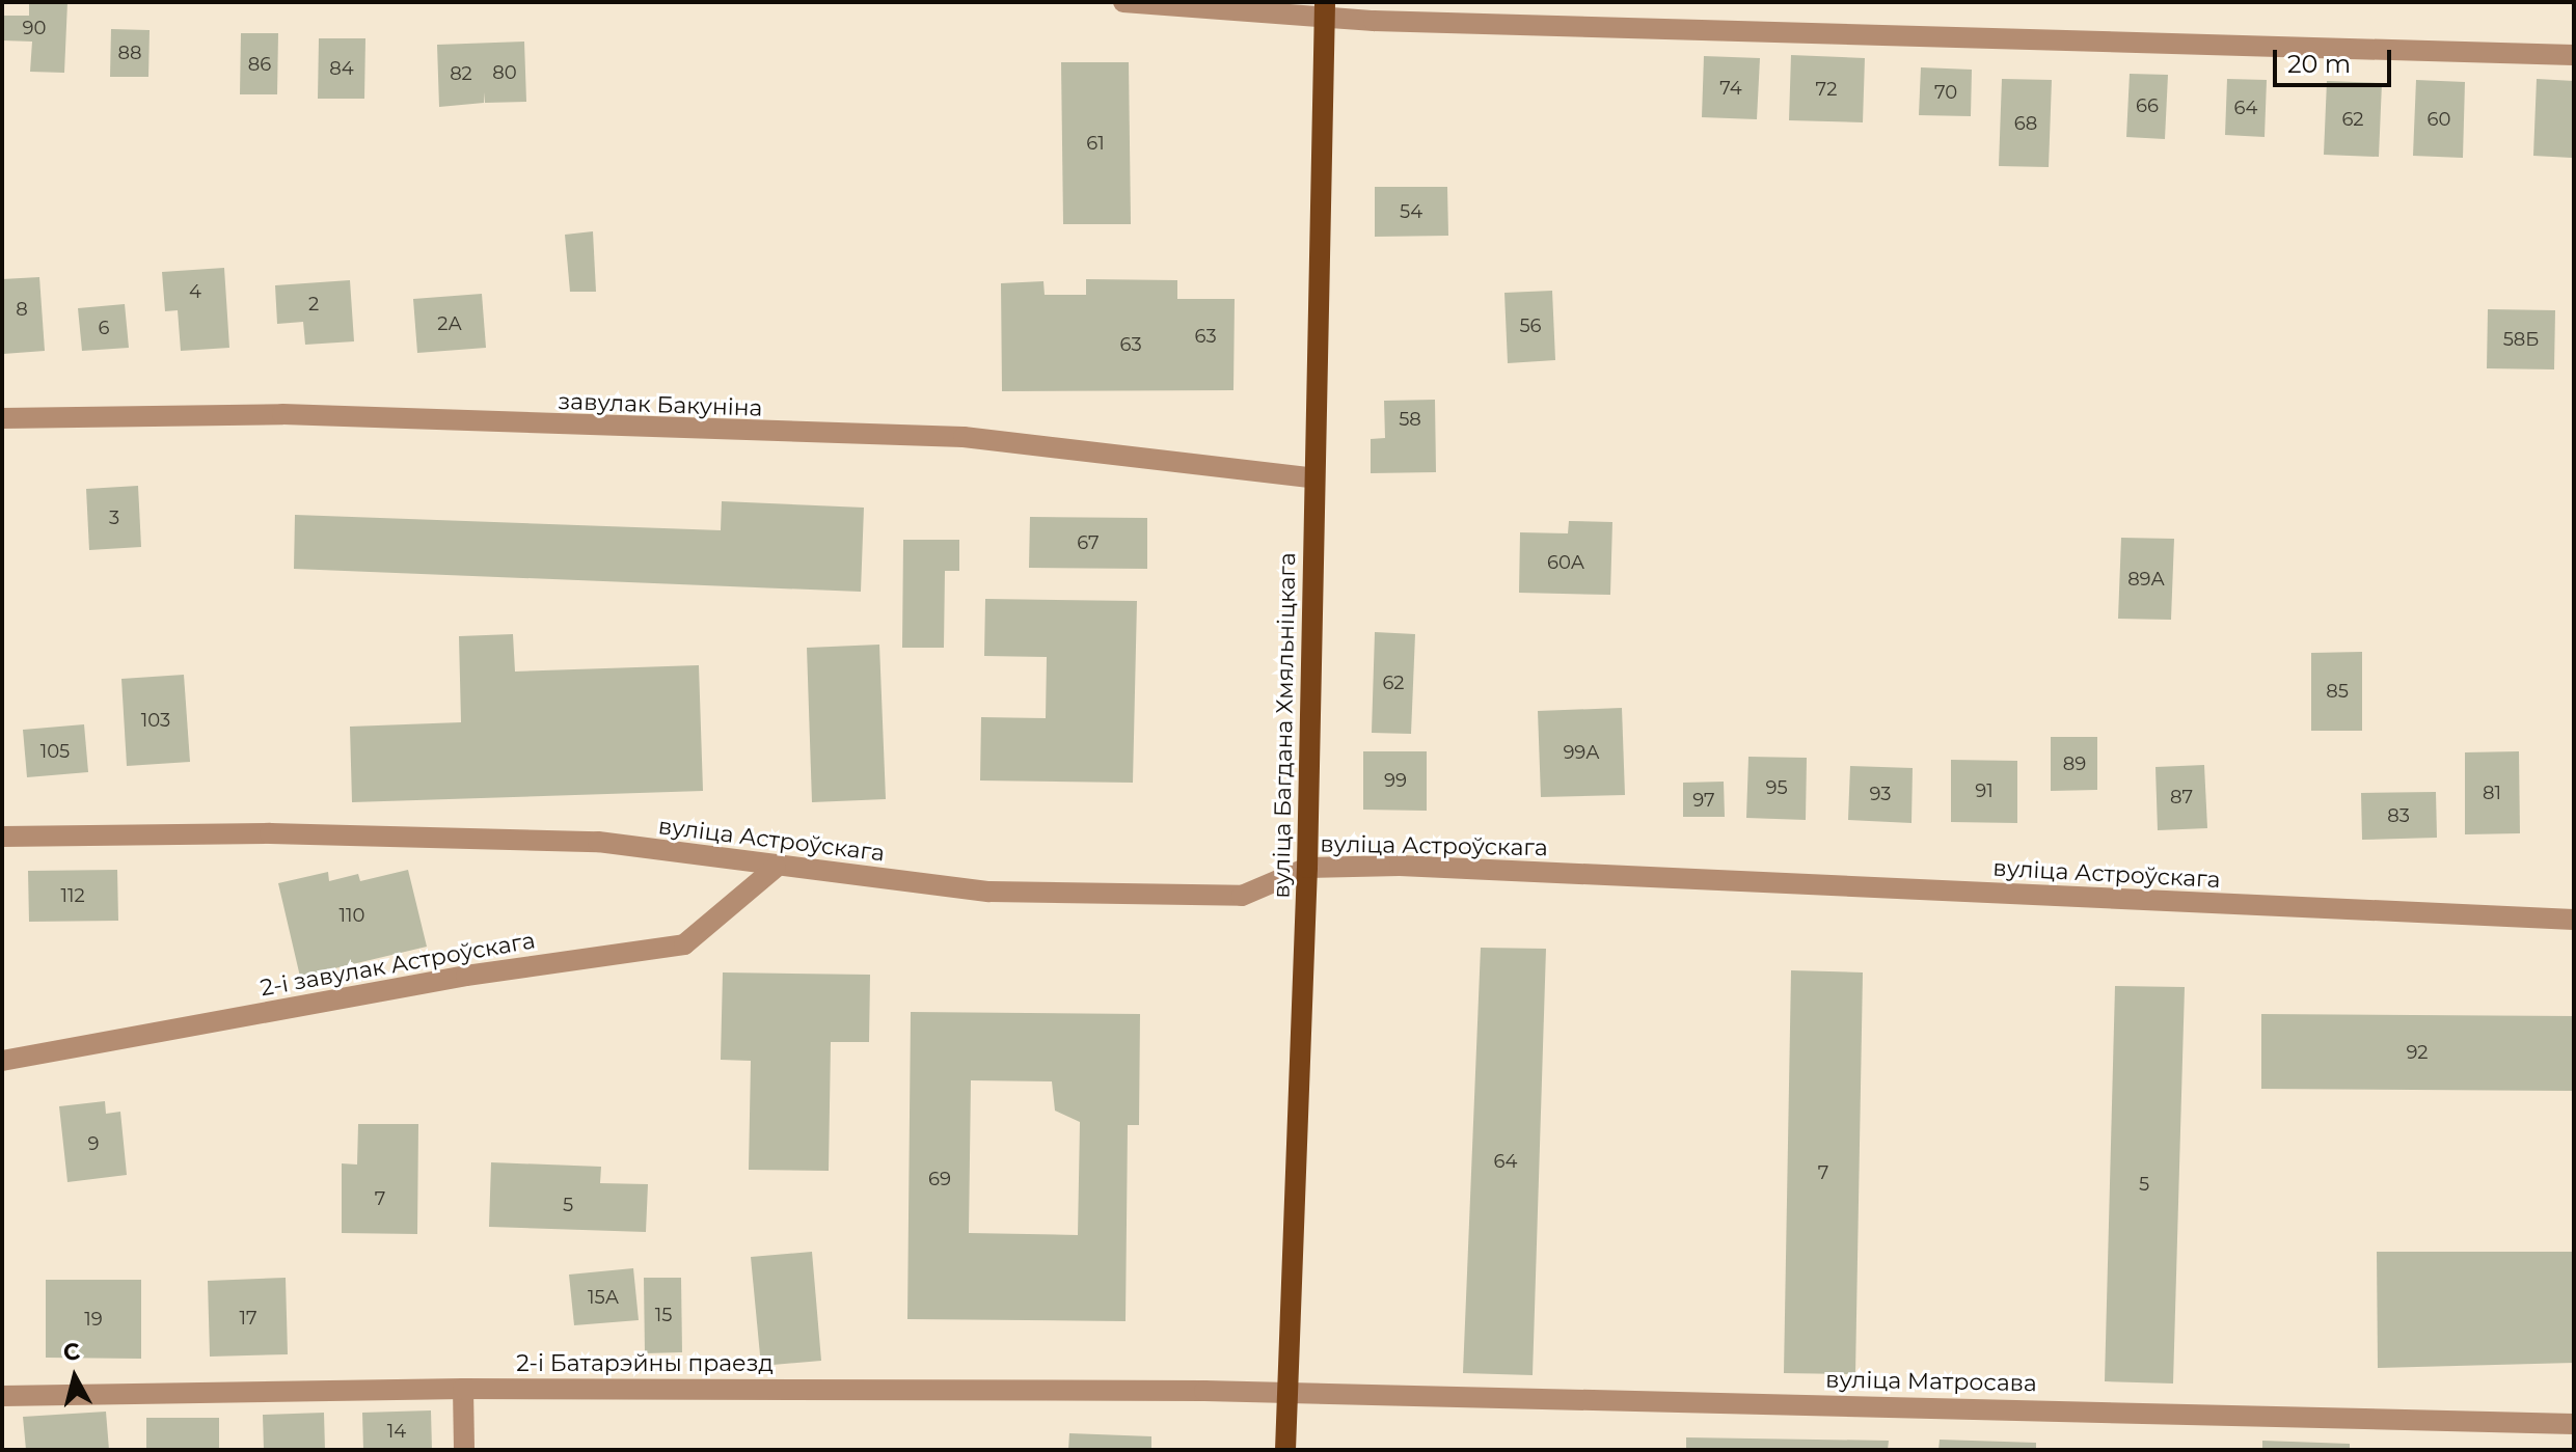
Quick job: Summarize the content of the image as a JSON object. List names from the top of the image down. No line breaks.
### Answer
{"streets":{"main road":["вуліца Багдана Хмяльніцкага"],"street":["завулак Бакуніна","вуліца Астроўскага","2-і завулак Астроўскага","2-і Батарэйны праезд","вуліца Матросава"]},"crossings":[["завулак Бакуніна","вуліца Багдана Хмяльніцкага"],["вуліца Багдана Хмяльніцкага","вуліца Астроўскага"],["вуліца Багдана Хмяльніцкага","2-і Батарэйны праезд"],["вуліца Багдана Хмяльніцкага","вуліца Матросава"],["вуліца Астроўскага","2-і завулак Астроўскага"],["2-і Батарэйны праезд","вуліца Матросава"]],"house_numbers":["90","88","86","84","80","82","74","72","70","66","64","62","60","68","61","54","4","2","8","2А","56","6","63","58Б","63","58","3","67","60А","89А","62","85","103","105","99А","89","99","95","91","81","93","87","97","83","112","110","92","9","64","7","69","5","7","5","15А","15","17","19","14"],"scale_bar":"20 m","north":"top"}
